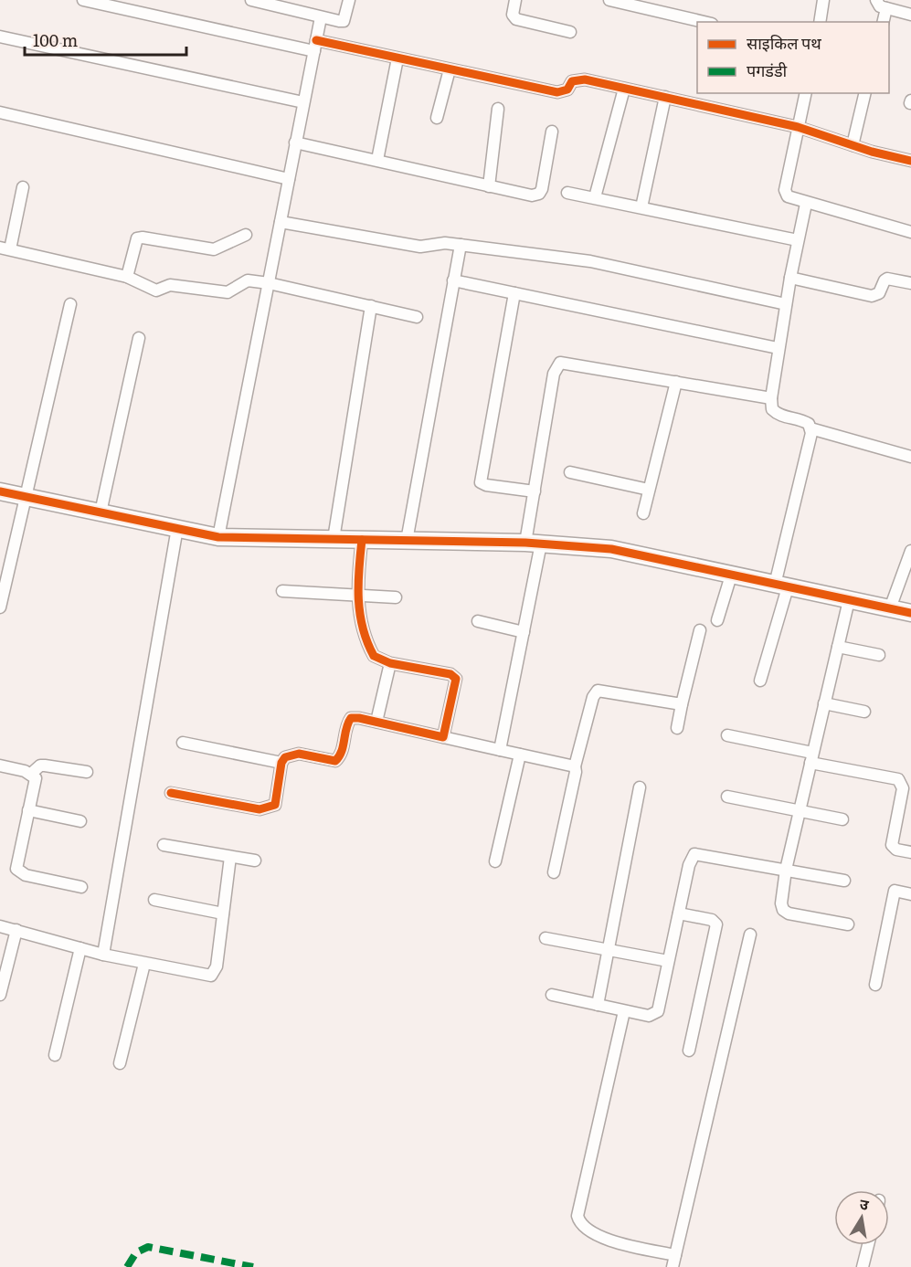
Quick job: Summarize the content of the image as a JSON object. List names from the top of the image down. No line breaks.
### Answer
{"legend":["साइकिल पथ","पगडंडी"],"scale_bar":"100 m","north":"top"}
